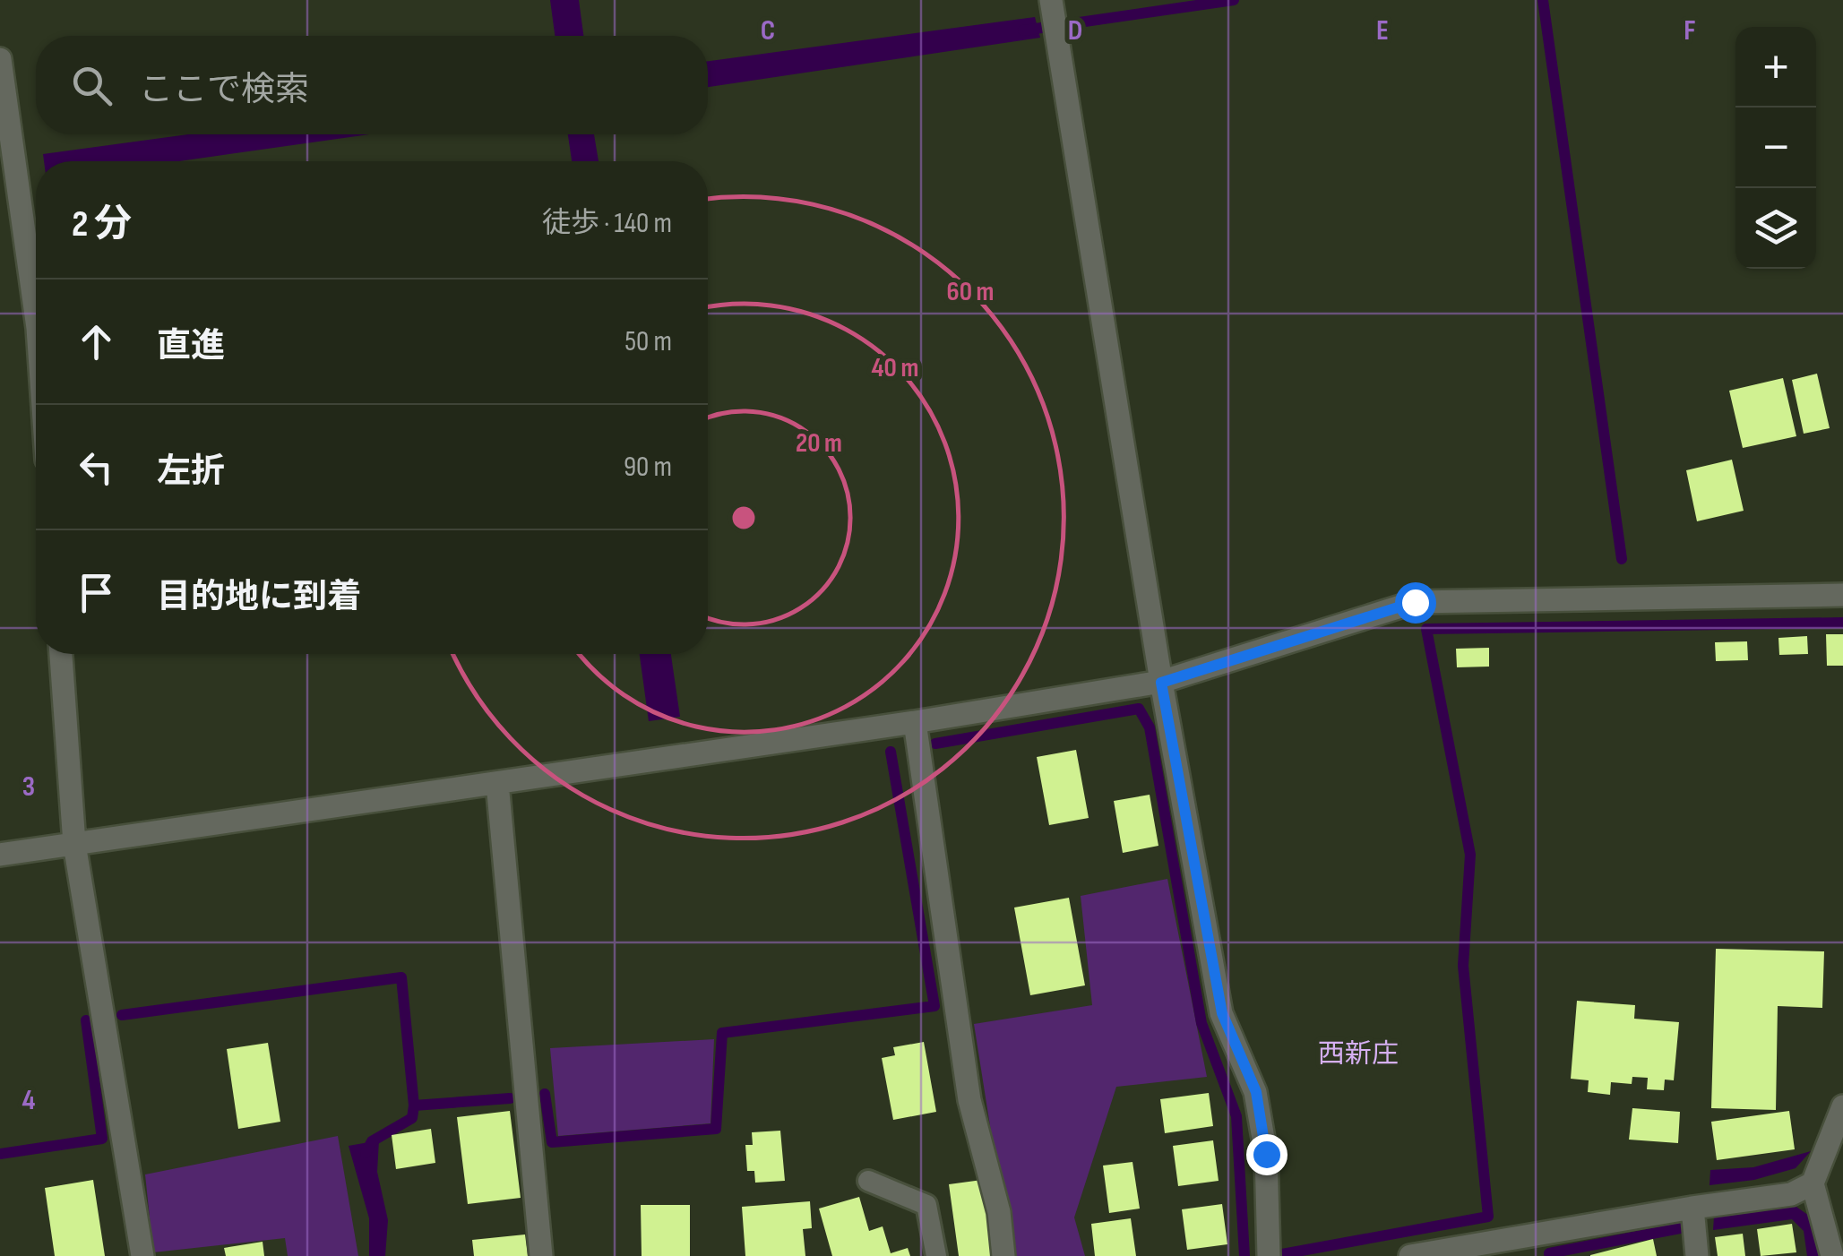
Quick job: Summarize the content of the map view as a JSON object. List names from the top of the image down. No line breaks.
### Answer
{"districts":["西新庄"],"page":{"map_buttons":["+","−"],"search":"ここで検索","heading":["2 分","徒歩 · 140 m"],"list":[["直進","50 m"],["左折","90 m"],"目的地に到着"]},"grid":{"columns":["C","D","E","F"],"rows":["3","4"]},"rings":["60 m","40 m","20 m"]}
